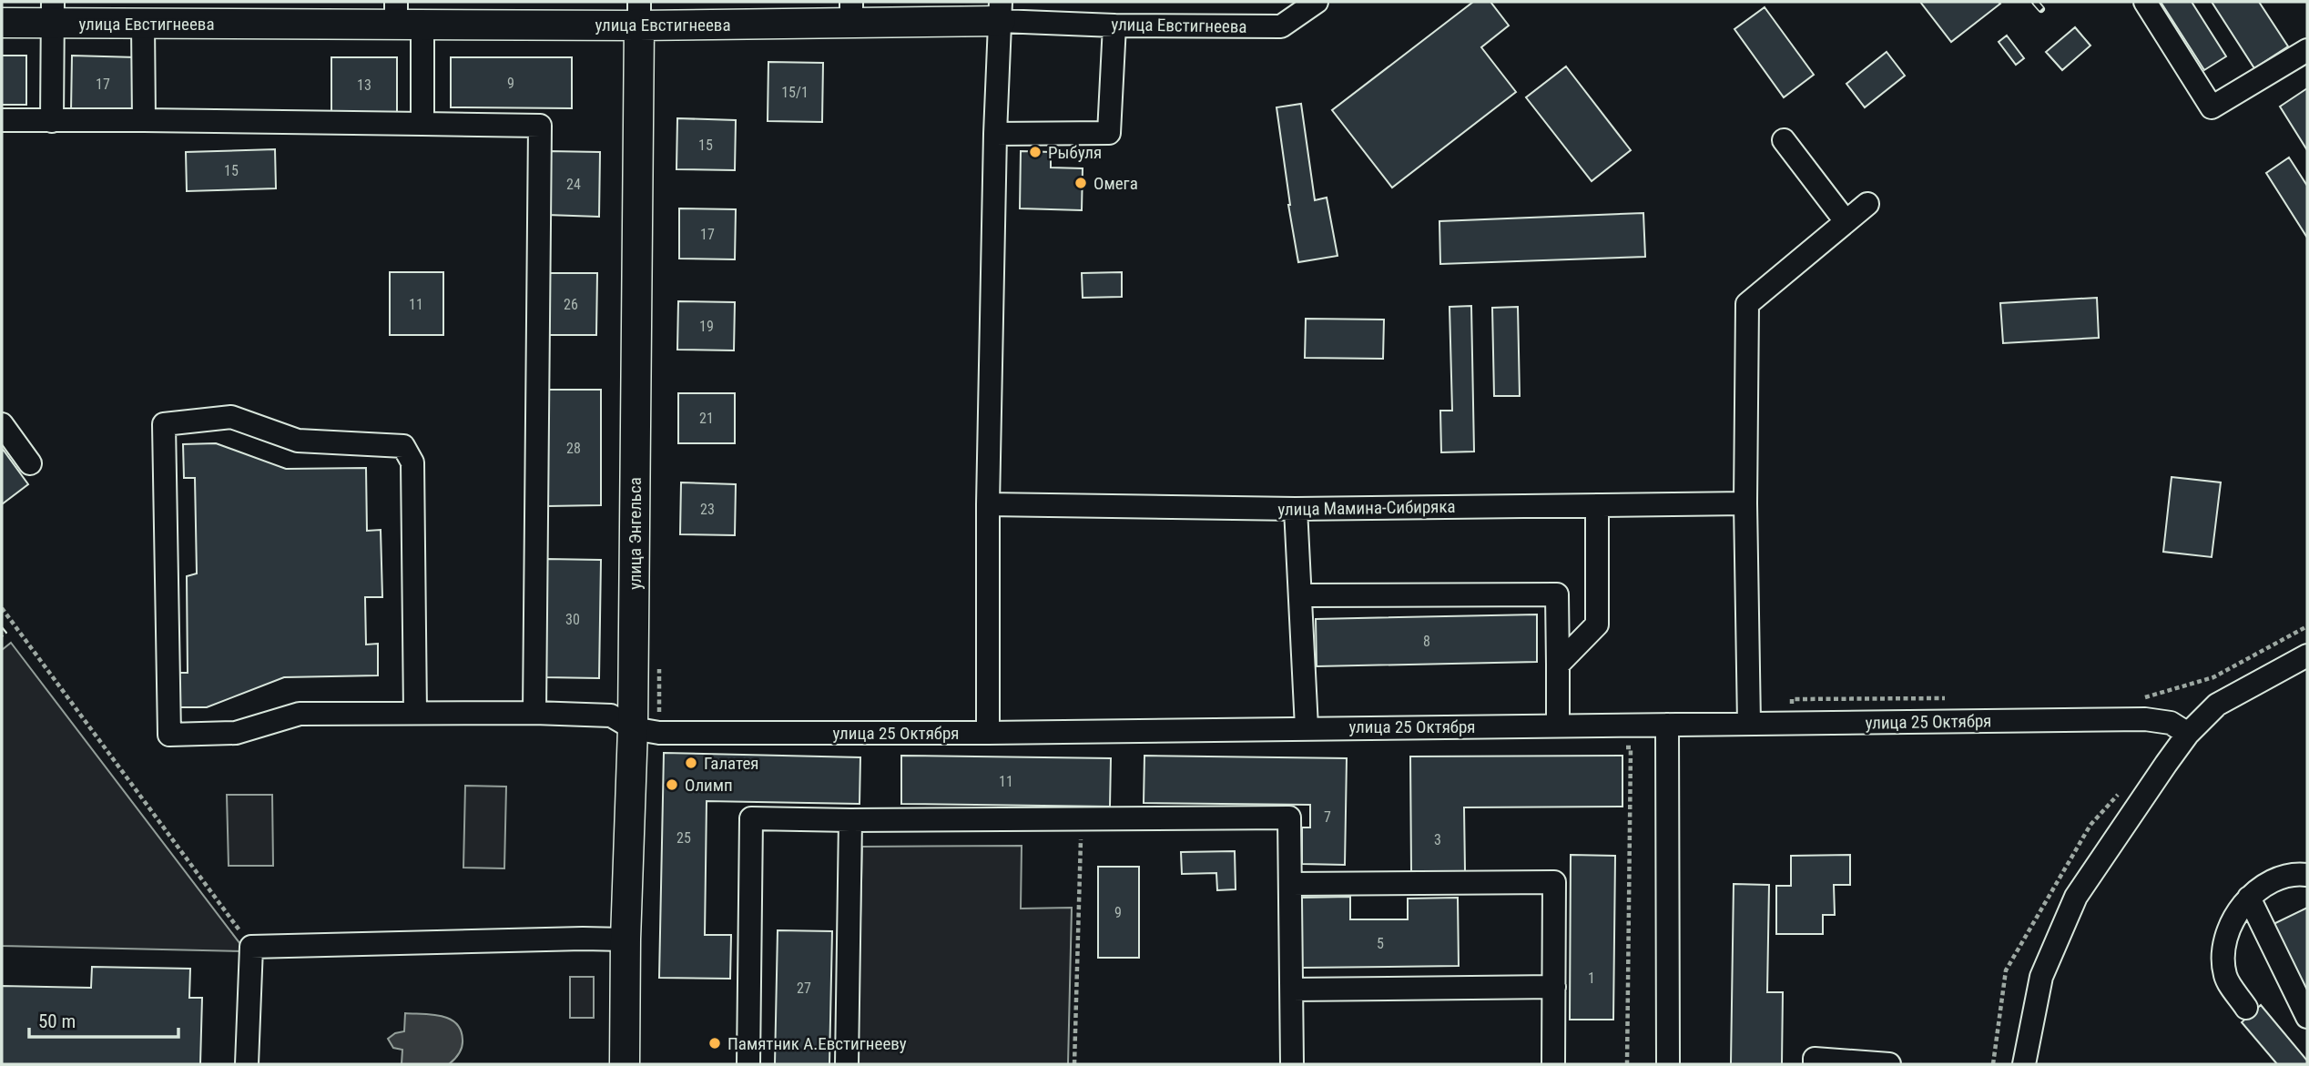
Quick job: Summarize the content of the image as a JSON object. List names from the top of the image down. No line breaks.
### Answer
{"streets":{"main road":["улица Евстигнеева","улица Энгельса"],"street":["улица Мамина-Сибиряка","улица 25 Октября"]},"crossings":[["улица Евстигнеева","улица Энгельса"],["улица Энгельса","улица 25 Октября"]],"places":["Рыбуля","Омега","Галатея","Олимп","Памятник А.Евстигнееву"],"house_numbers":["9","17","13","15/1","15","15","24","17","11","26","19","21","28","23","30","8","11","7","25","3","9","5","1","27"],"scale_bar":"50 m"}
